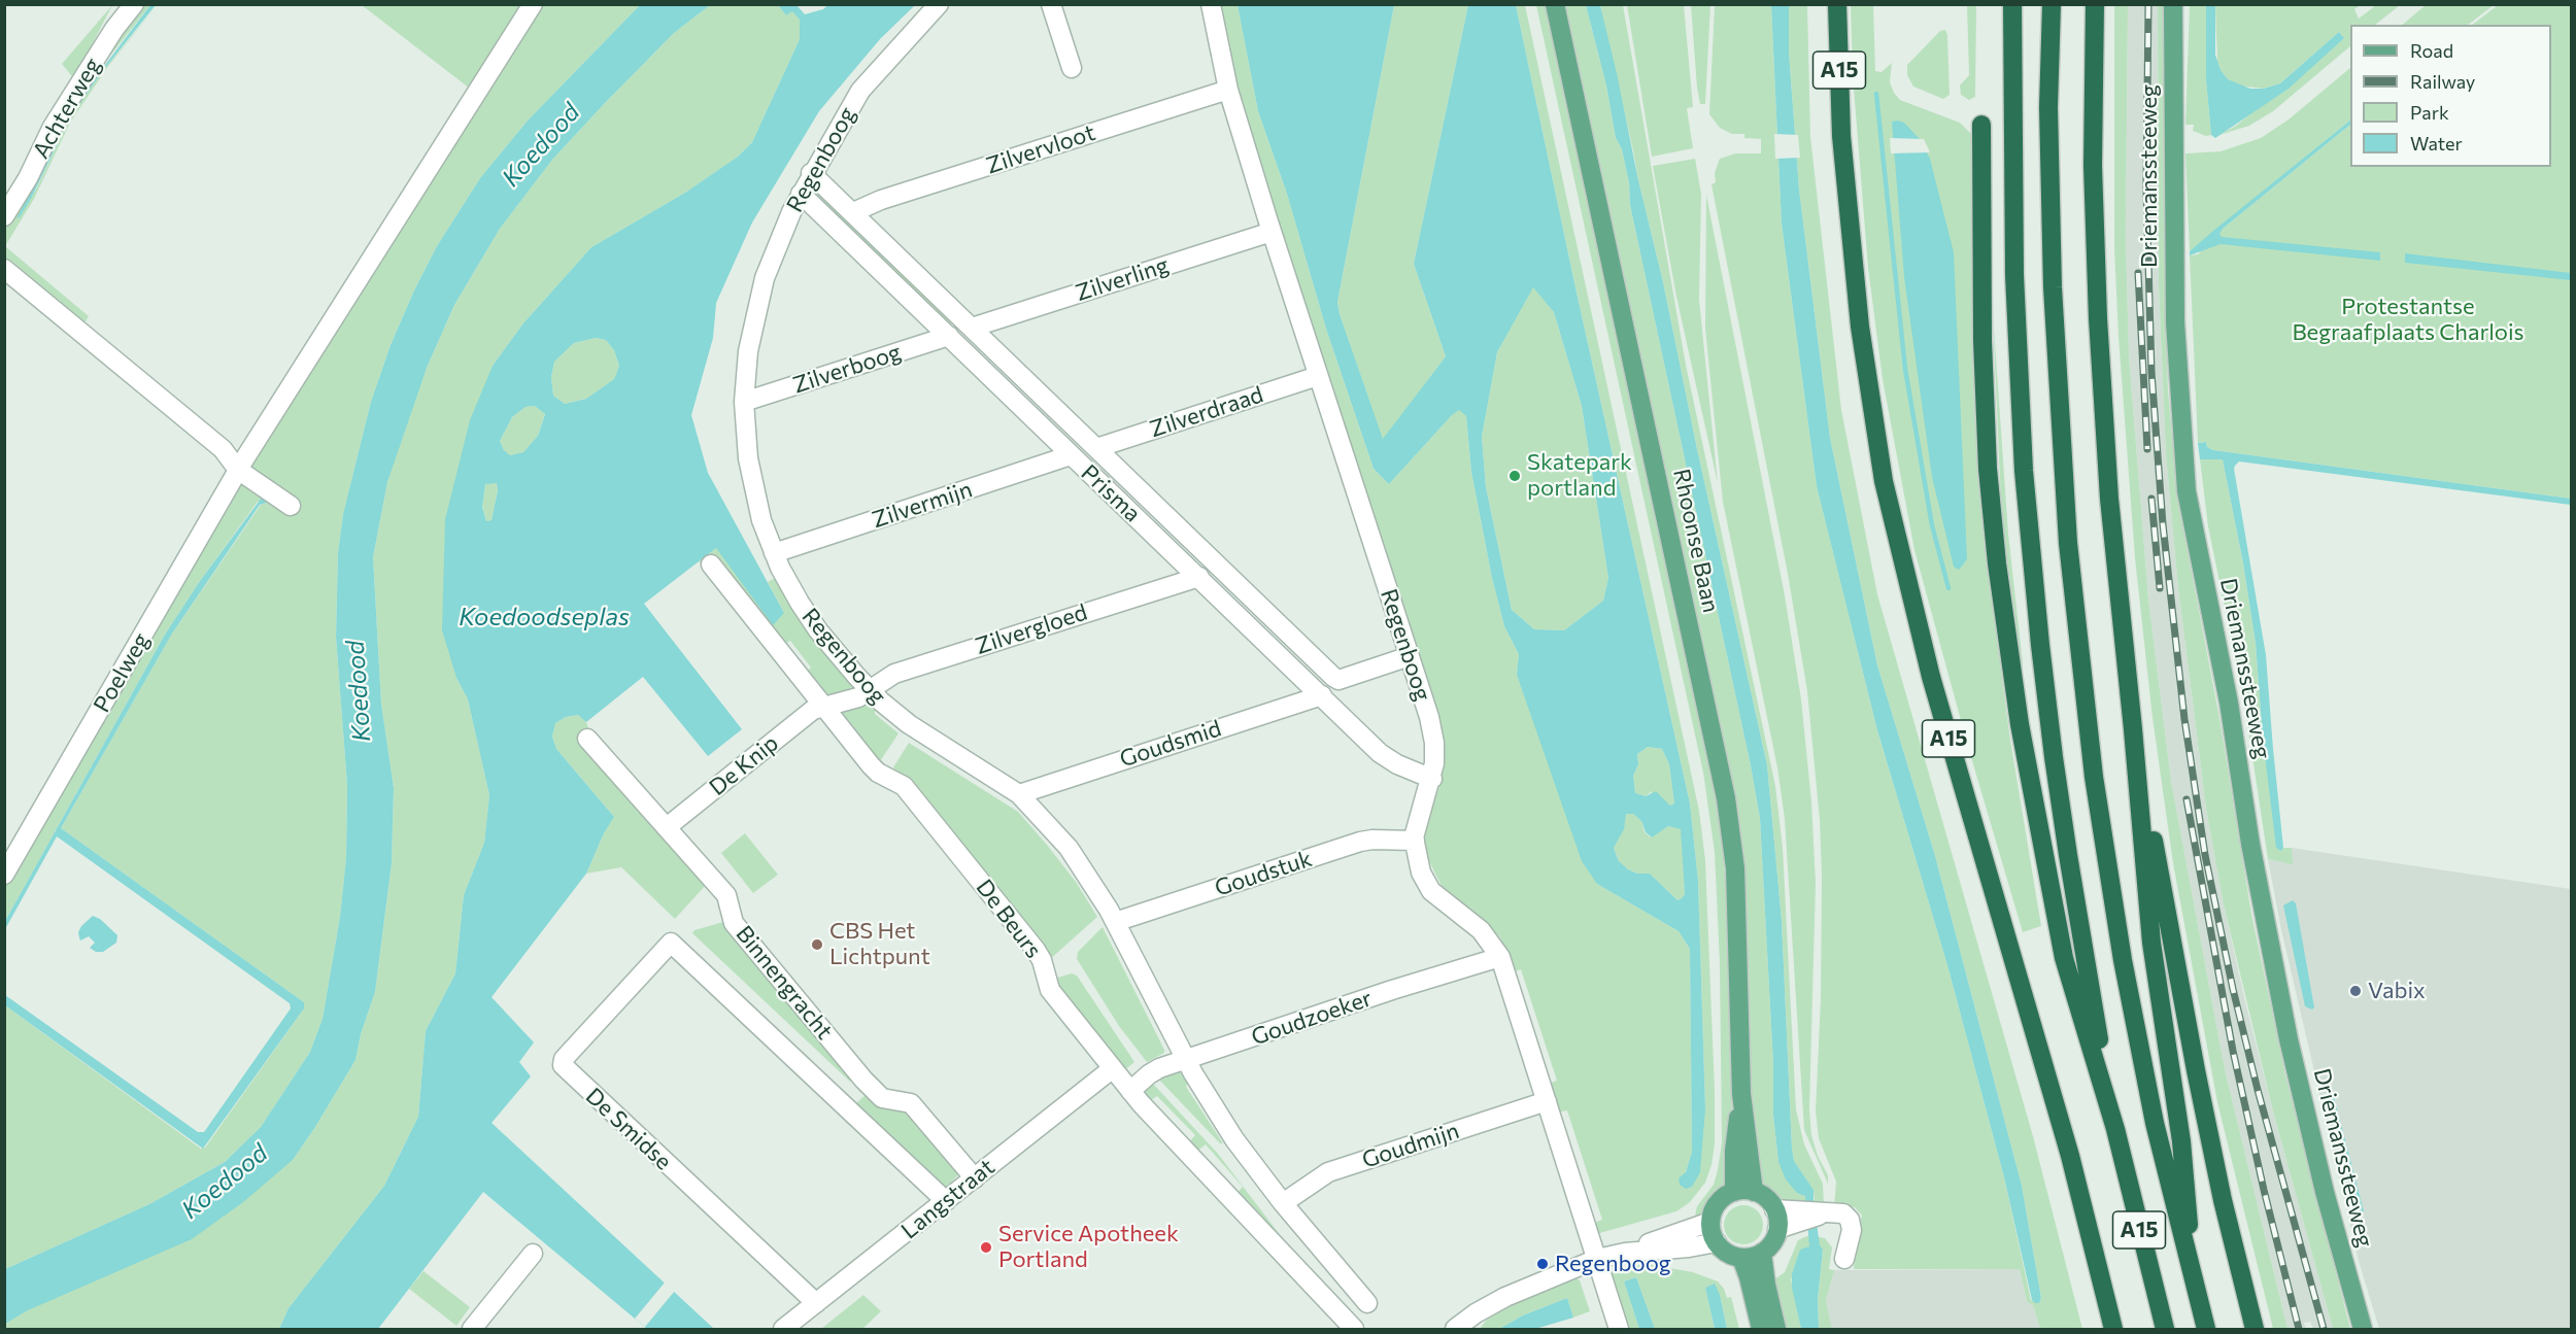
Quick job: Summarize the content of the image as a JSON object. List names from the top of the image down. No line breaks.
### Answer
{"streets":{"highway":["A15"],"main road":["Driemanssteeweg","Rhoonse Baan"],"street":["Achterweg","Zilvervloot","Regenboog","Zilverling","Zilverboog","Zilverdraad","Prisma","Zilvermijn","Zilvergloed","Poelweg","Goudsmid","De Knip","Goudstuk","De Beurs","Binnengracht","Goudzoeker","De Smidse","Goudmijn","Langstraat"]},"crossings":[["Zilvervloot","Regenboog"],["Zilvervloot","Prisma"],["Regenboog","Zilverling"],["Regenboog","Zilverboog"],["Regenboog","Zilverdraad"],["Regenboog","Prisma"],["Regenboog","Zilvermijn"],["Regenboog","Zilvergloed"],["Regenboog","Goudsmid"],["Regenboog","Goudstuk"],["Regenboog","Goudzoeker"],["Regenboog","Goudmijn"],["Zilverling","Prisma"],["Zilverboog","Prisma"],["Zilverdraad","Prisma"],["Prisma","Zilvermijn"],["Prisma","Zilvergloed"],["Prisma","Goudsmid"],["Zilvergloed","De Knip"],["Zilvergloed","De Beurs"],["De Knip","De Beurs"],["De Knip","Binnengracht"],["De Beurs","Goudzoeker"],["De Beurs","Langstraat"],["Binnengracht","De Smidse"],["Binnengracht","Langstraat"],["De Smidse","Langstraat"]],"water":["Koedood","Koedoodseplas"],"parks":["Protestantse Begraafplaats Charlois"],"places":["Skatepark portland","CBS Het Lichtpunt","Vabix","Service Apotheek Portland","Regenboog"],"legend":["Road","Railway","Park","Water"]}
